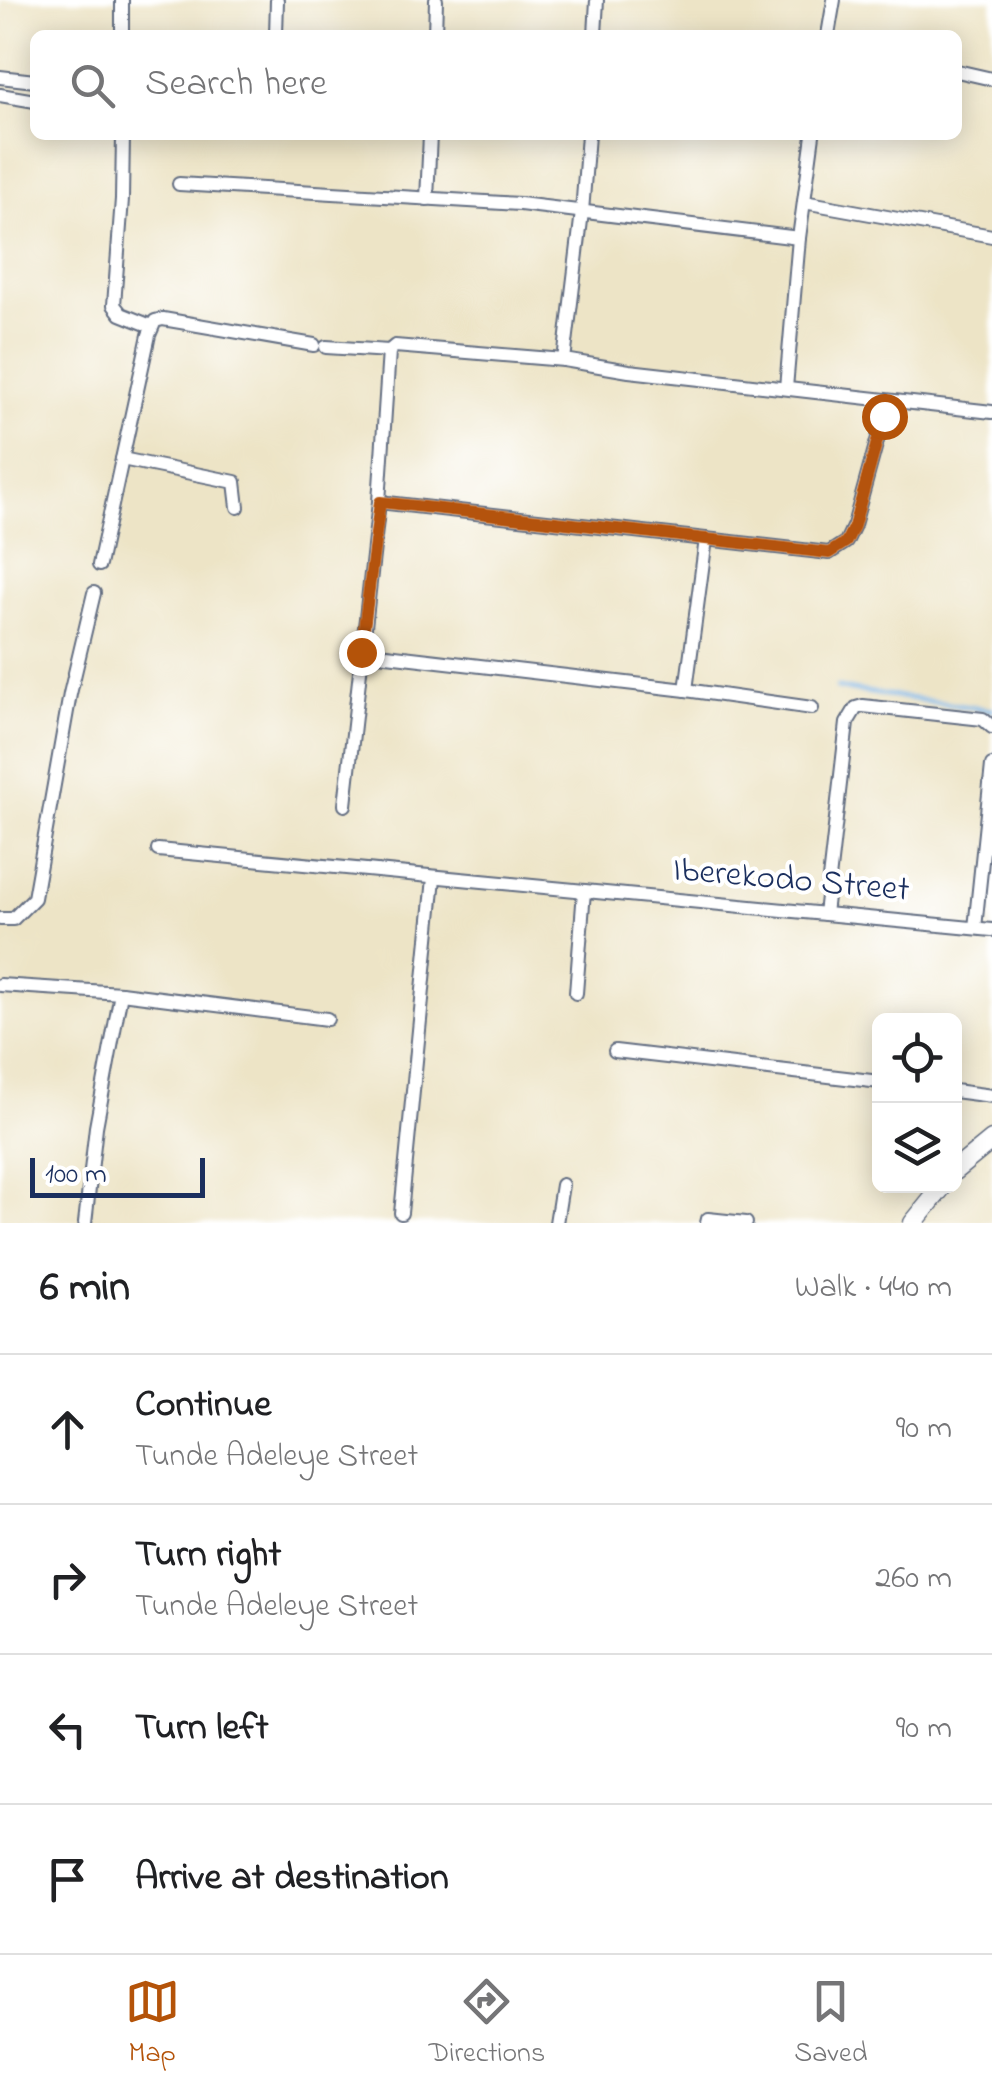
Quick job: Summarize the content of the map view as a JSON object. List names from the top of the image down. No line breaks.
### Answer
{"streets":{"street":["Iberekodo Street"]},"scale_bar":"100 m","page":{"search":"Search here","scale":"100 m","heading":["6 min","Walk · 440 m"],"list":[["Continue","Tunde Adeleye Street","90 m"],["Turn right","Tunde Adeleye Street","260 m"],["Turn left","90 m"],"Arrive at destination"],"nav":["Map","Directions","Saved"]}}
